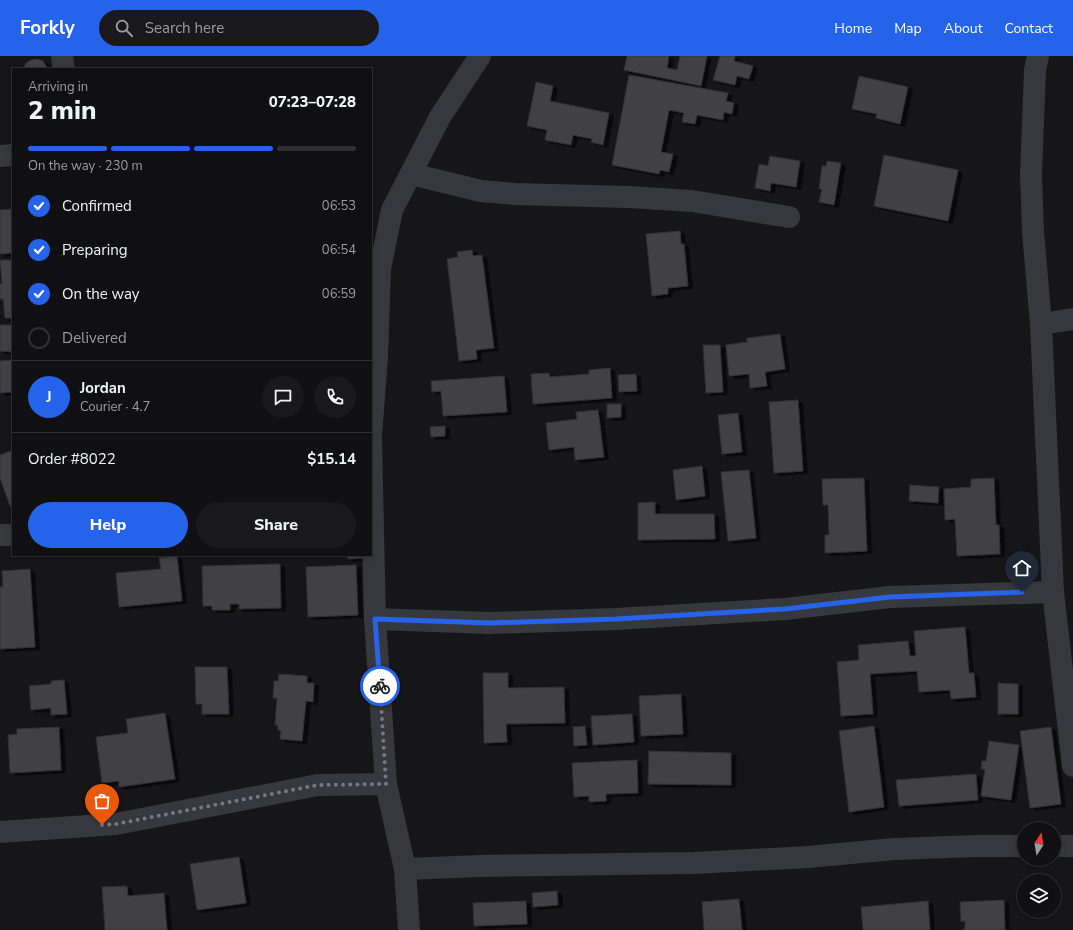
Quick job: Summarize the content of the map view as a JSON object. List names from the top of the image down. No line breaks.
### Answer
{"north":"top","page":{"header":"Forkly","search":"Search here","nav":["Home","Map","About","Contact"],"heading":["2 min","Arriving in","07:23–07:28"],"panel":["Jordan","Courier · 4.7","Order #8022","$15.14"],"bar":"On the way · 230 m","list":[["Confirmed","06:53"],["Preparing","06:54"],["On the way","06:59"],"Delivered"],"round":"J","buttons":["Help","Share"]}}
